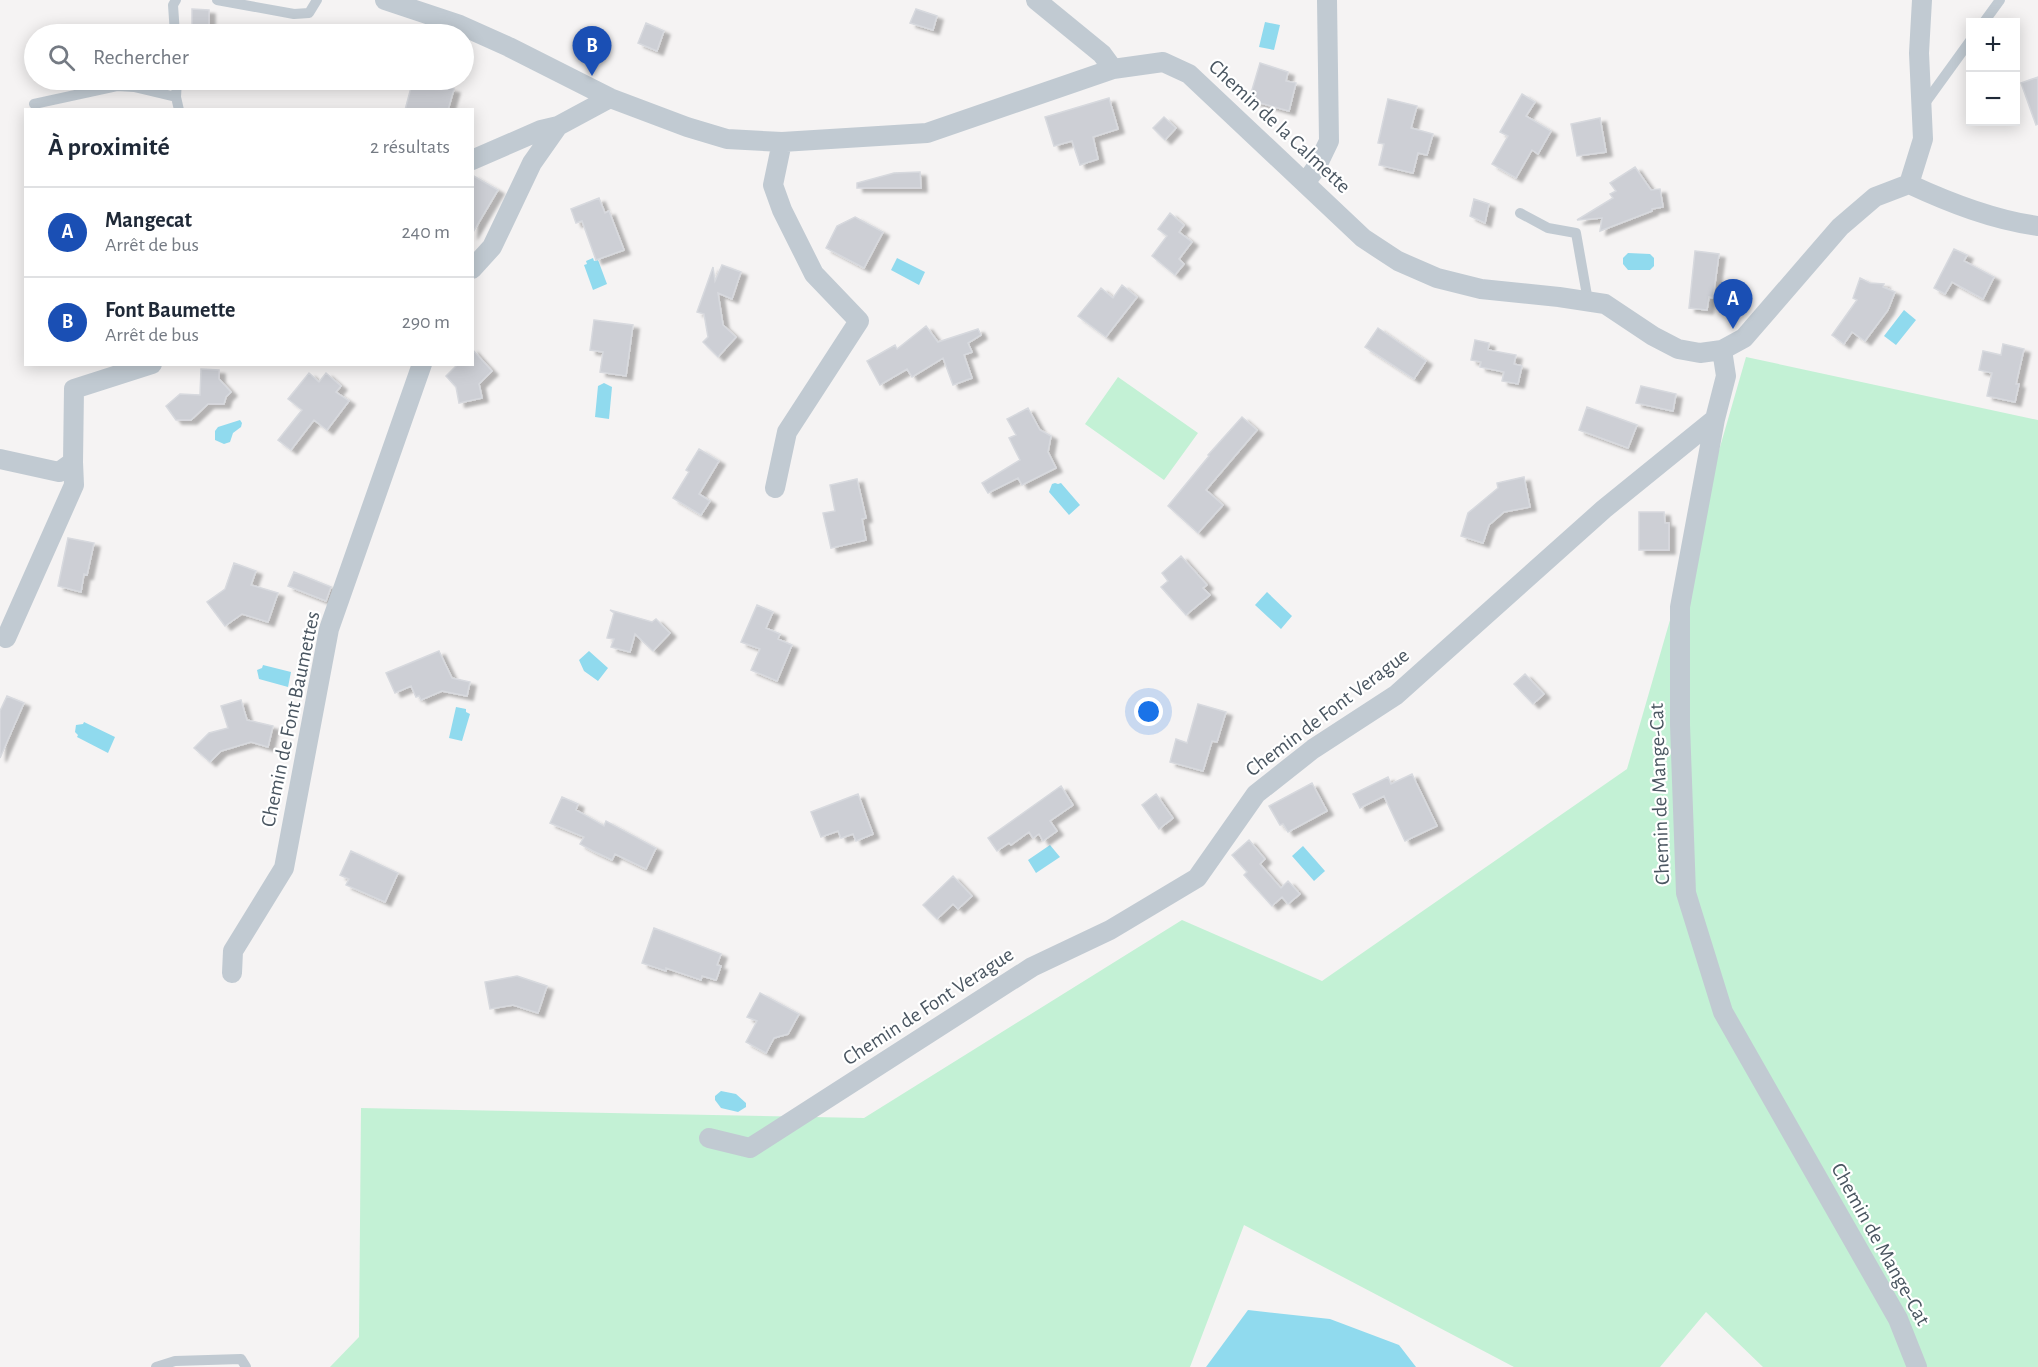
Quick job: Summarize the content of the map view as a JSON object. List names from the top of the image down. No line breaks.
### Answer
{"streets":{"street":["Chemin de la Calmette","Chemin de Font Verague","Chemin de Font Baumettes","Chemin de Mange-Cat"]},"crossings":[["Chemin de Font Verague","Chemin de Mange-Cat"]],"page":{"map_buttons":["+","−"],"search":"Rechercher","pins":["B","A"],"heading":["À proximité","2 résultats"],"list":[{"mark":"A","name":"Mangecat","note":"Arrêt de bus","value":"240 m"},{"mark":"B","name":"Font Baumette","note":"Arrêt de bus","value":"290 m"}]}}
